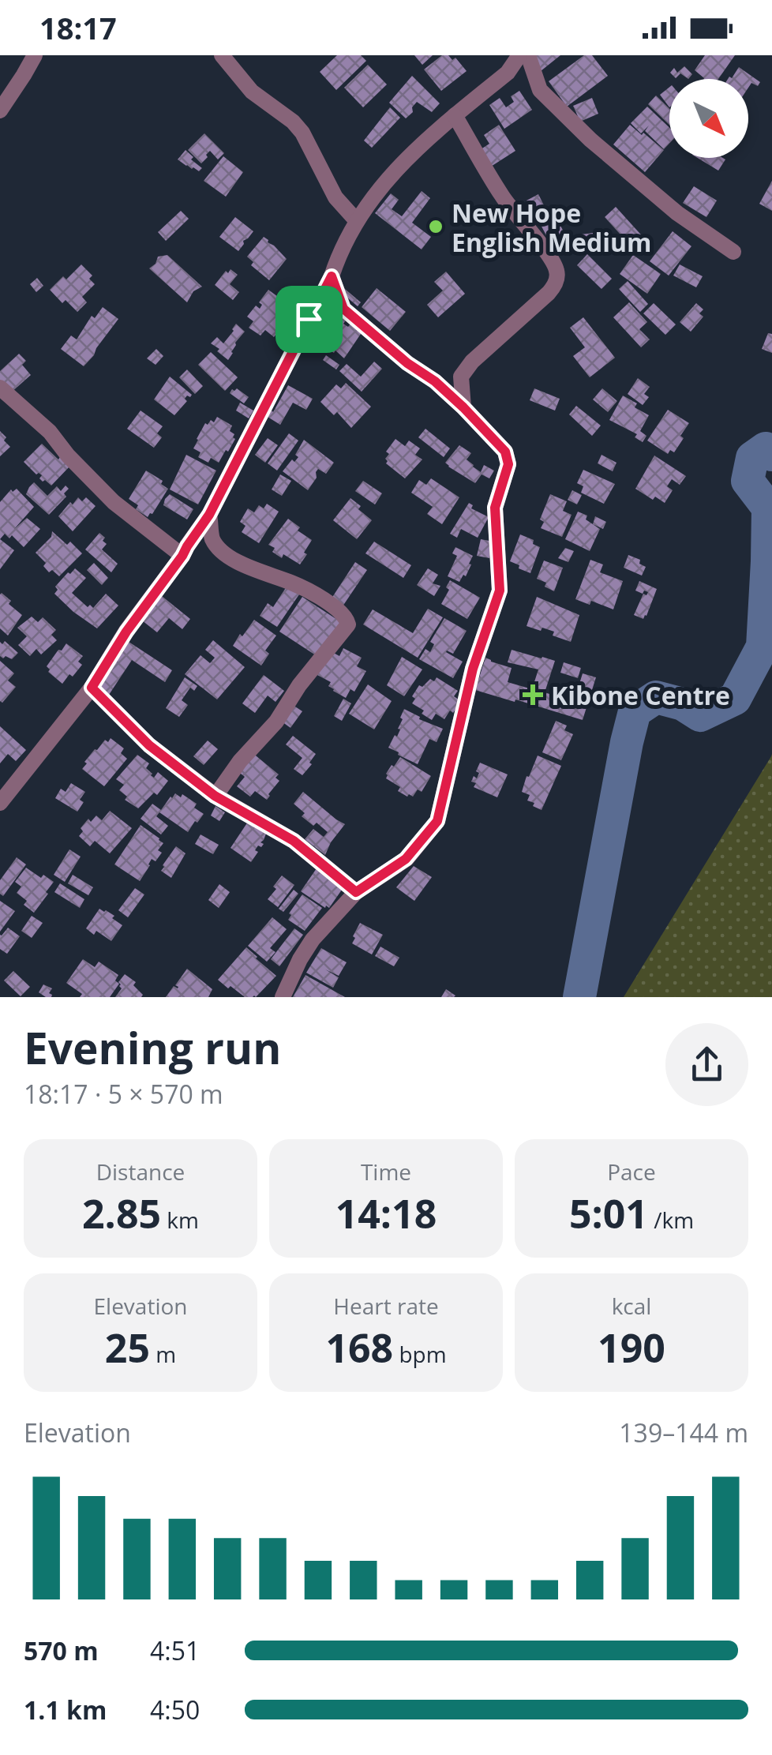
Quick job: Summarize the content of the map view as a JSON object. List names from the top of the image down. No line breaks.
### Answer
{"places":{"other":["New Hope English Medium"],"health":["Kibone Centre"]},"north":"bottom right","page":{"status":"18:17","heading":["Evening run","18:17 · 5 × 570 m"],"stats":[["Distance","2.85 km"],["Time","14:18"],["Pace","5:01 /km"],["Elevation","25 m"],["Heart rate","168 bpm"],["kcal","190"]],"chart":["Elevation","139–144 m"],"list":[{"name":"570 m","note":"4:51"},{"name":"1.1 km","note":"4:50"}]}}
